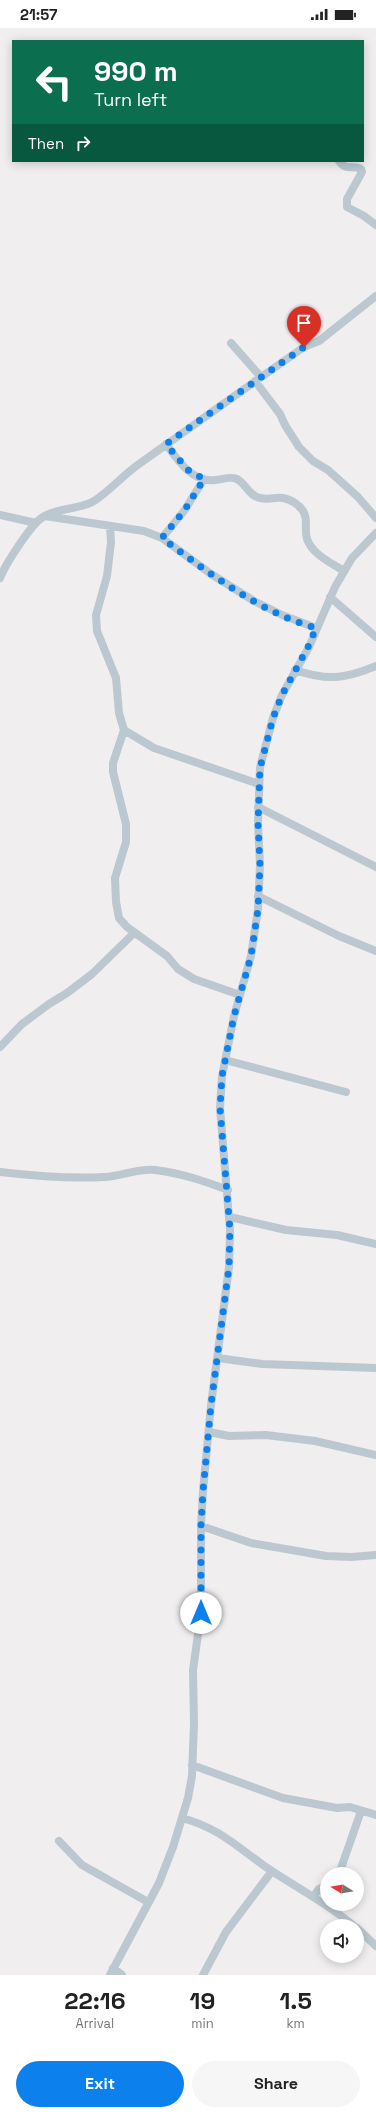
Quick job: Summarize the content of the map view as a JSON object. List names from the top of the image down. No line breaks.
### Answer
{"north":"left","page":{"status":"21:57","turn":["990 m","Turn left"],"then":"Then","eta":["22:16","Arrival","19","min","1.5","km"],"buttons":["Exit","Share"]}}
